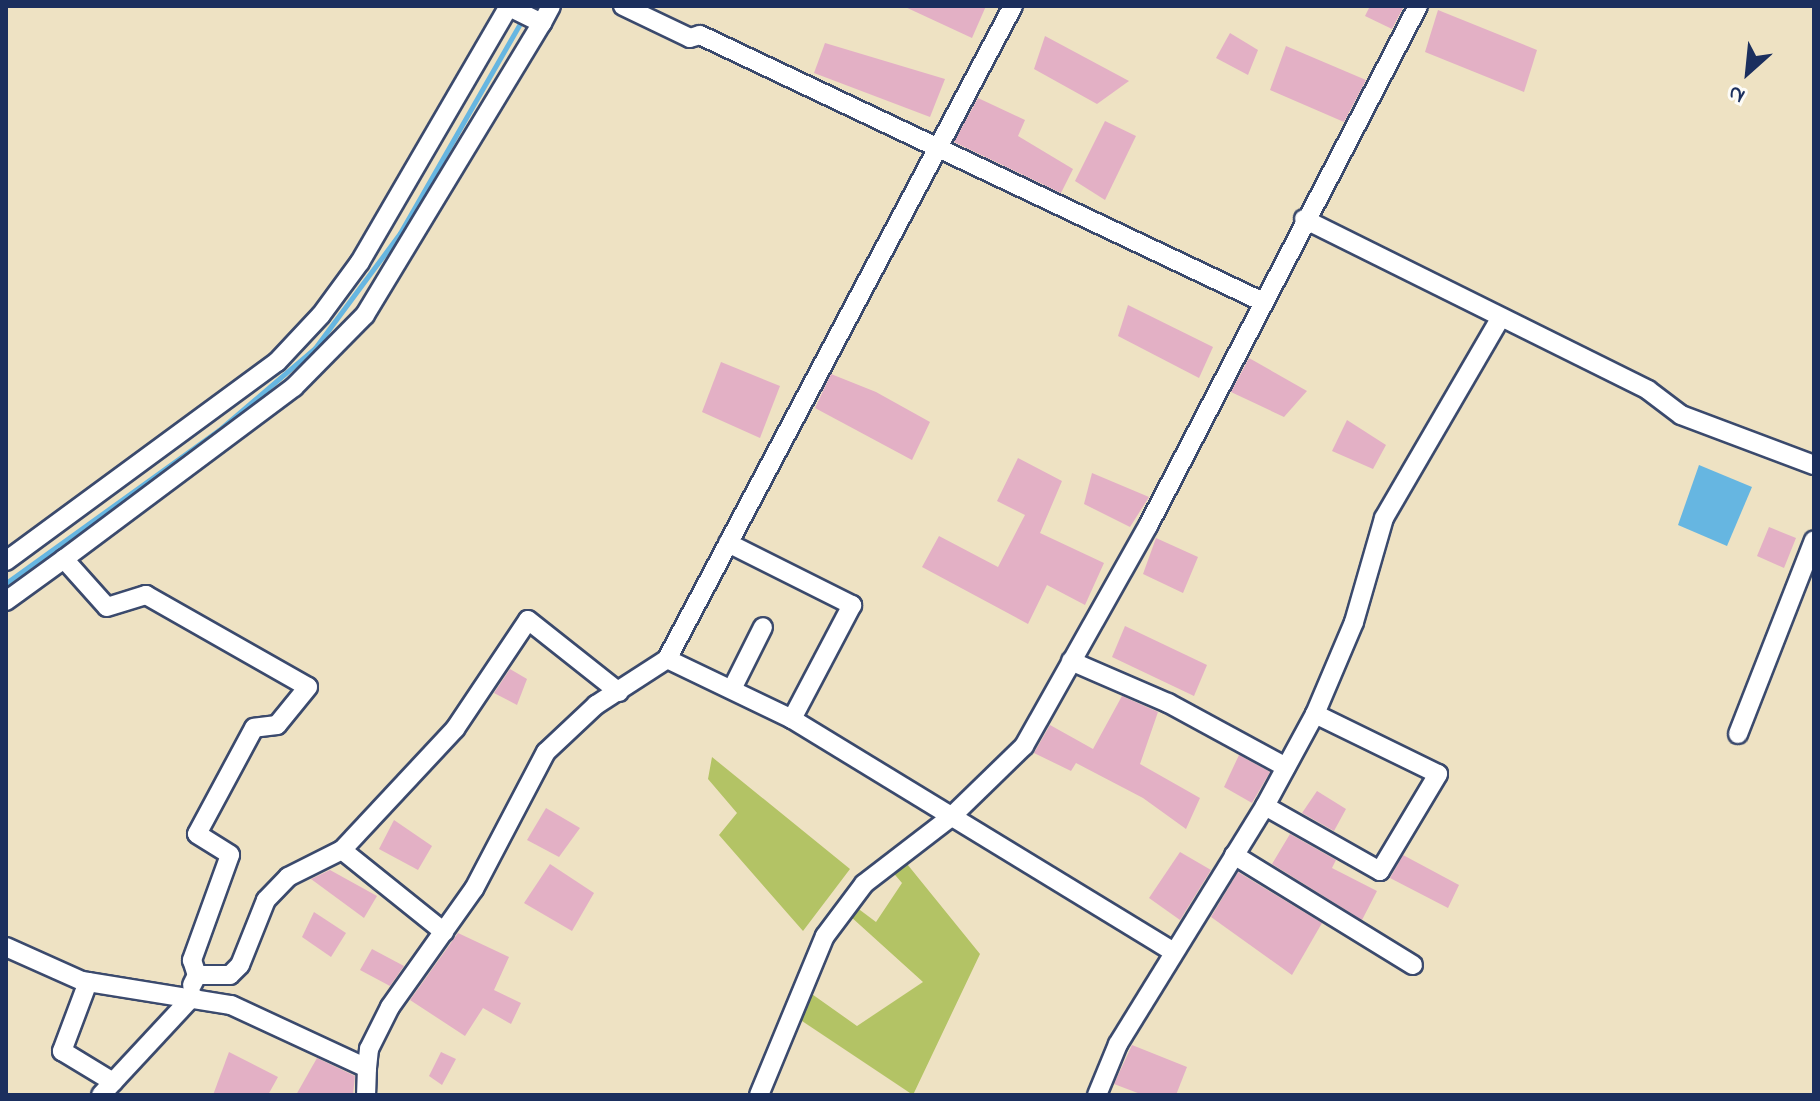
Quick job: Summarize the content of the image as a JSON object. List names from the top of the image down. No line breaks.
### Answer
{"north":"bottom left"}
